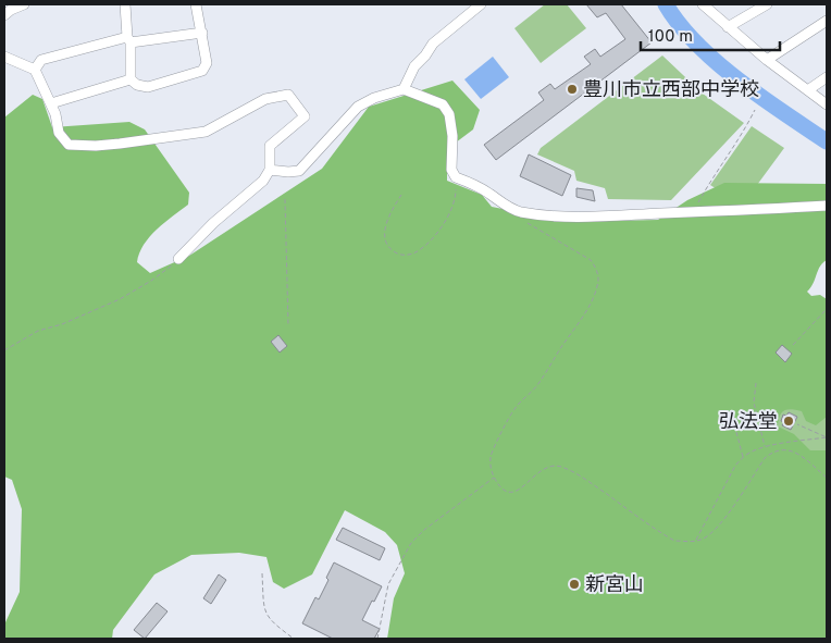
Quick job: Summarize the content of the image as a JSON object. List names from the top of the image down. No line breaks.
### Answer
{"places":["豊川市立西部中学校","弘法堂","新宮山"],"scale_bar":"100 m"}
